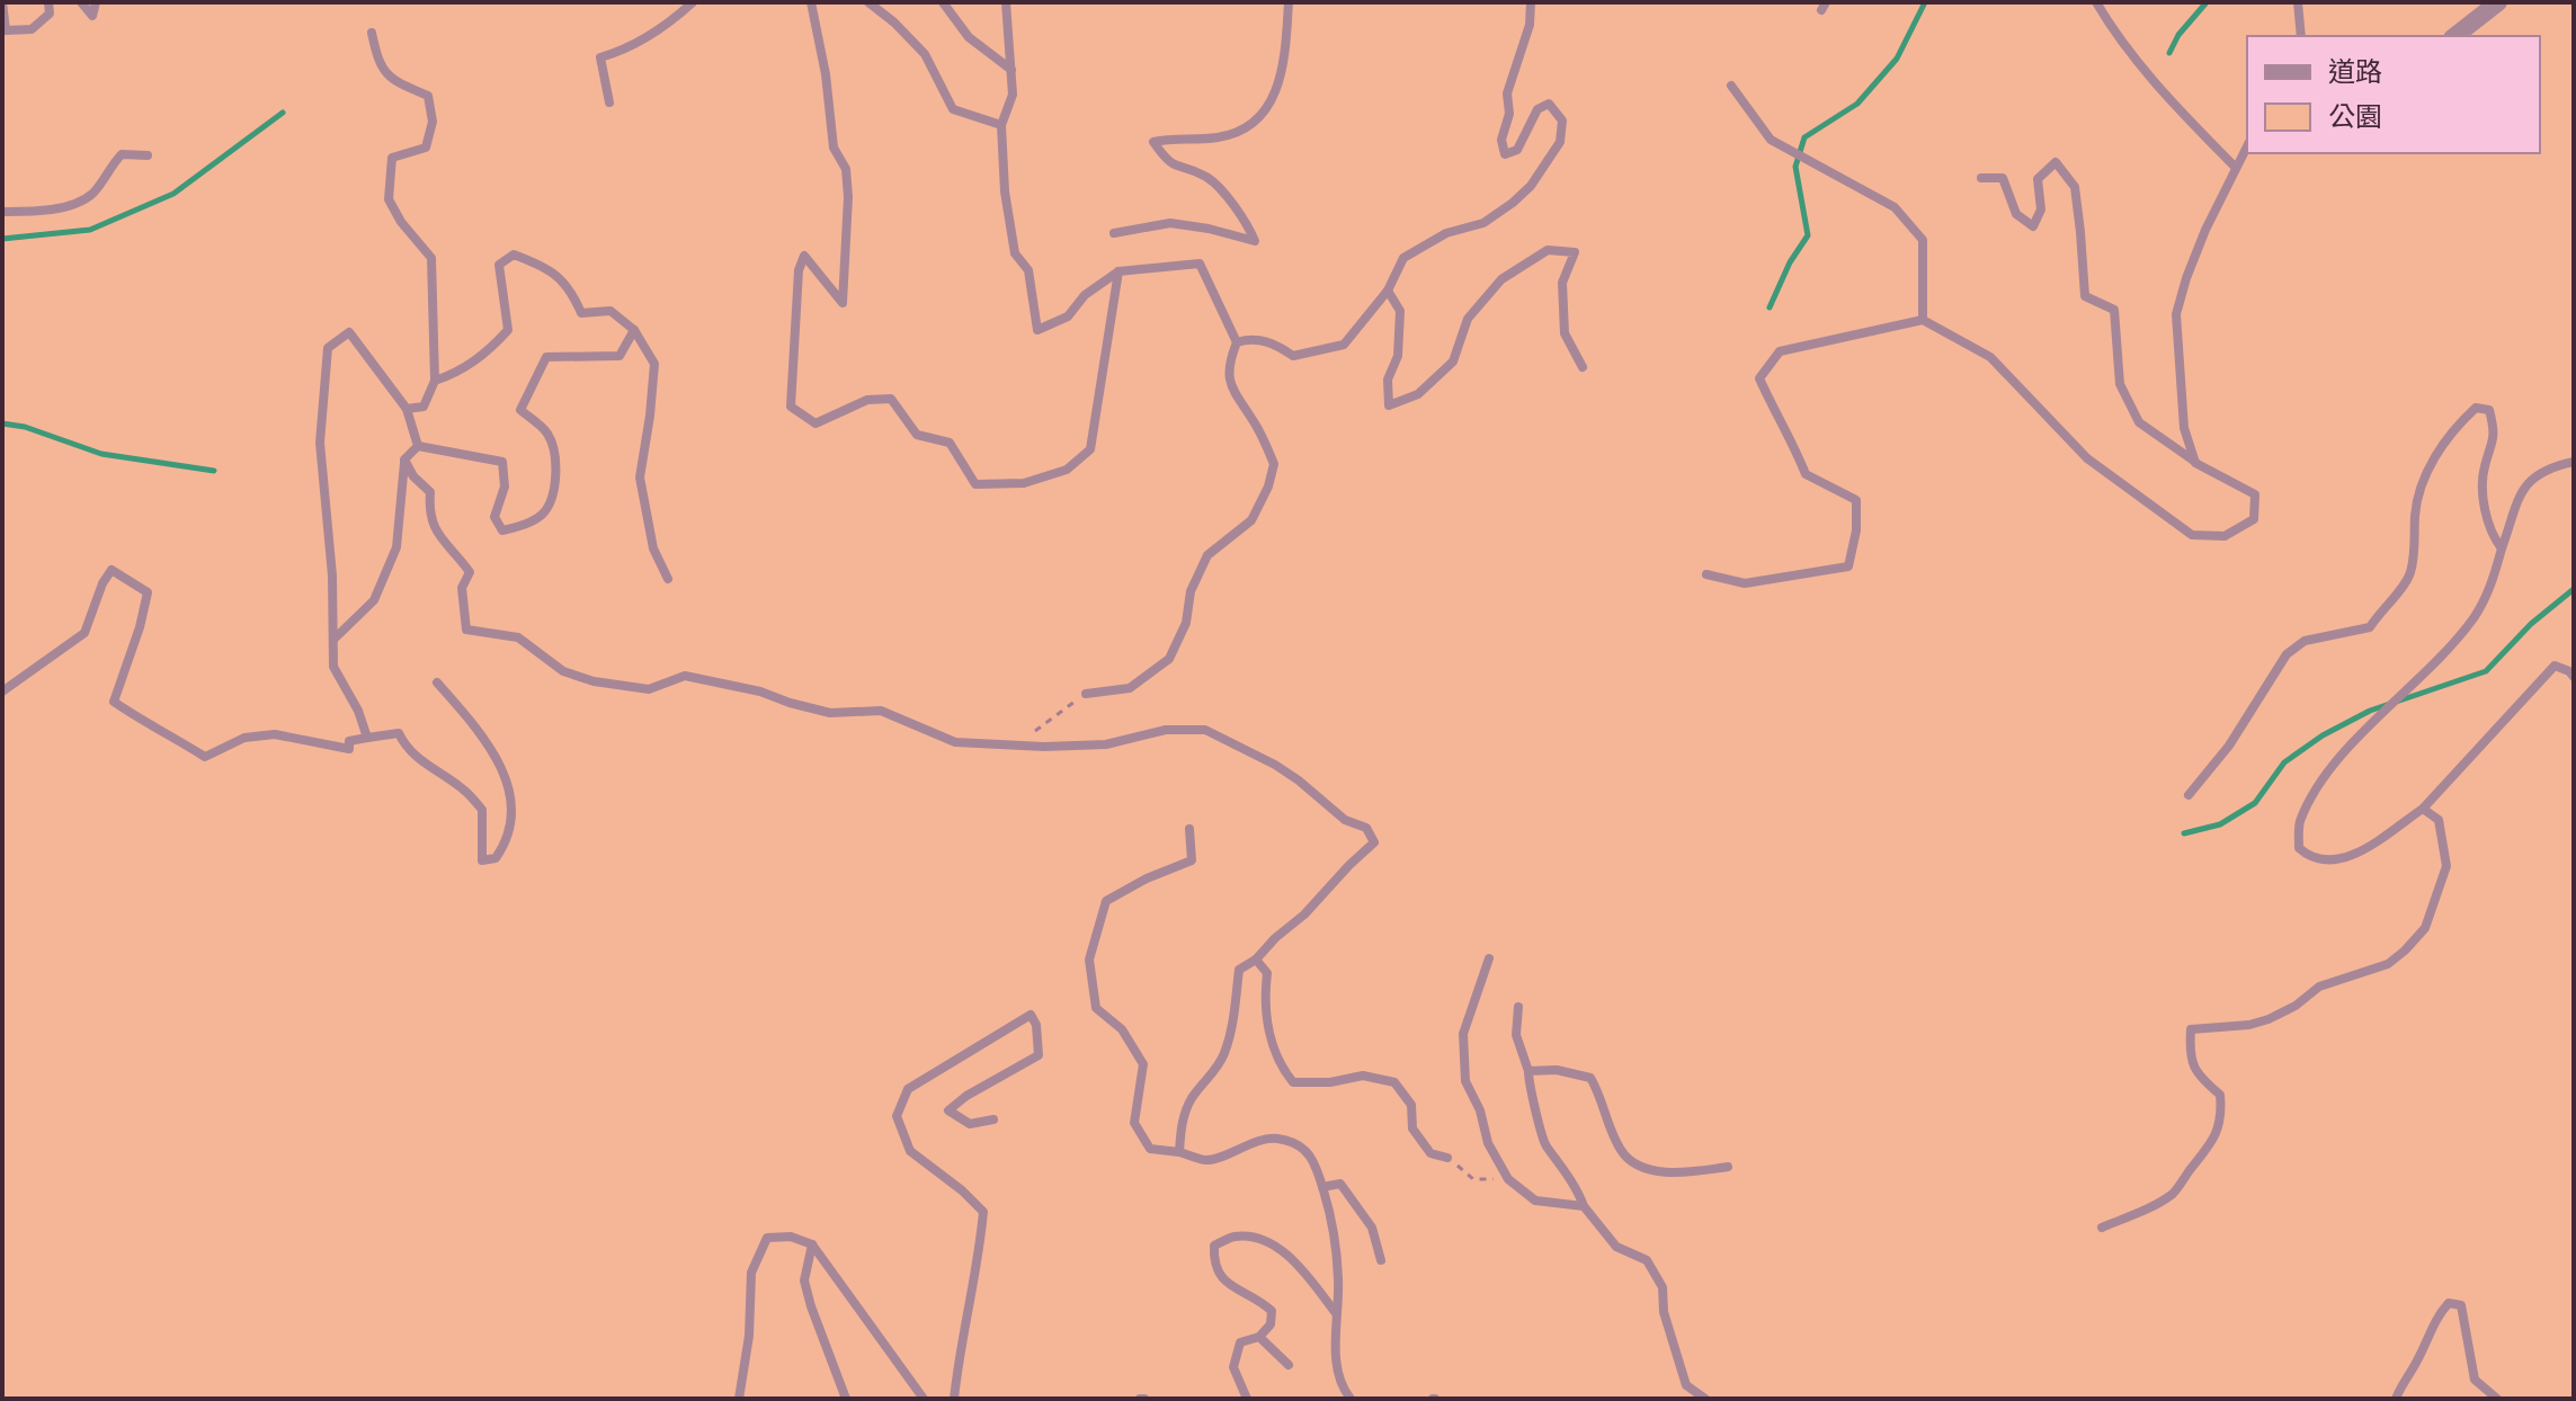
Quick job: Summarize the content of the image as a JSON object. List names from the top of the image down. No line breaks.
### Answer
{"legend":["道路","公園"]}
